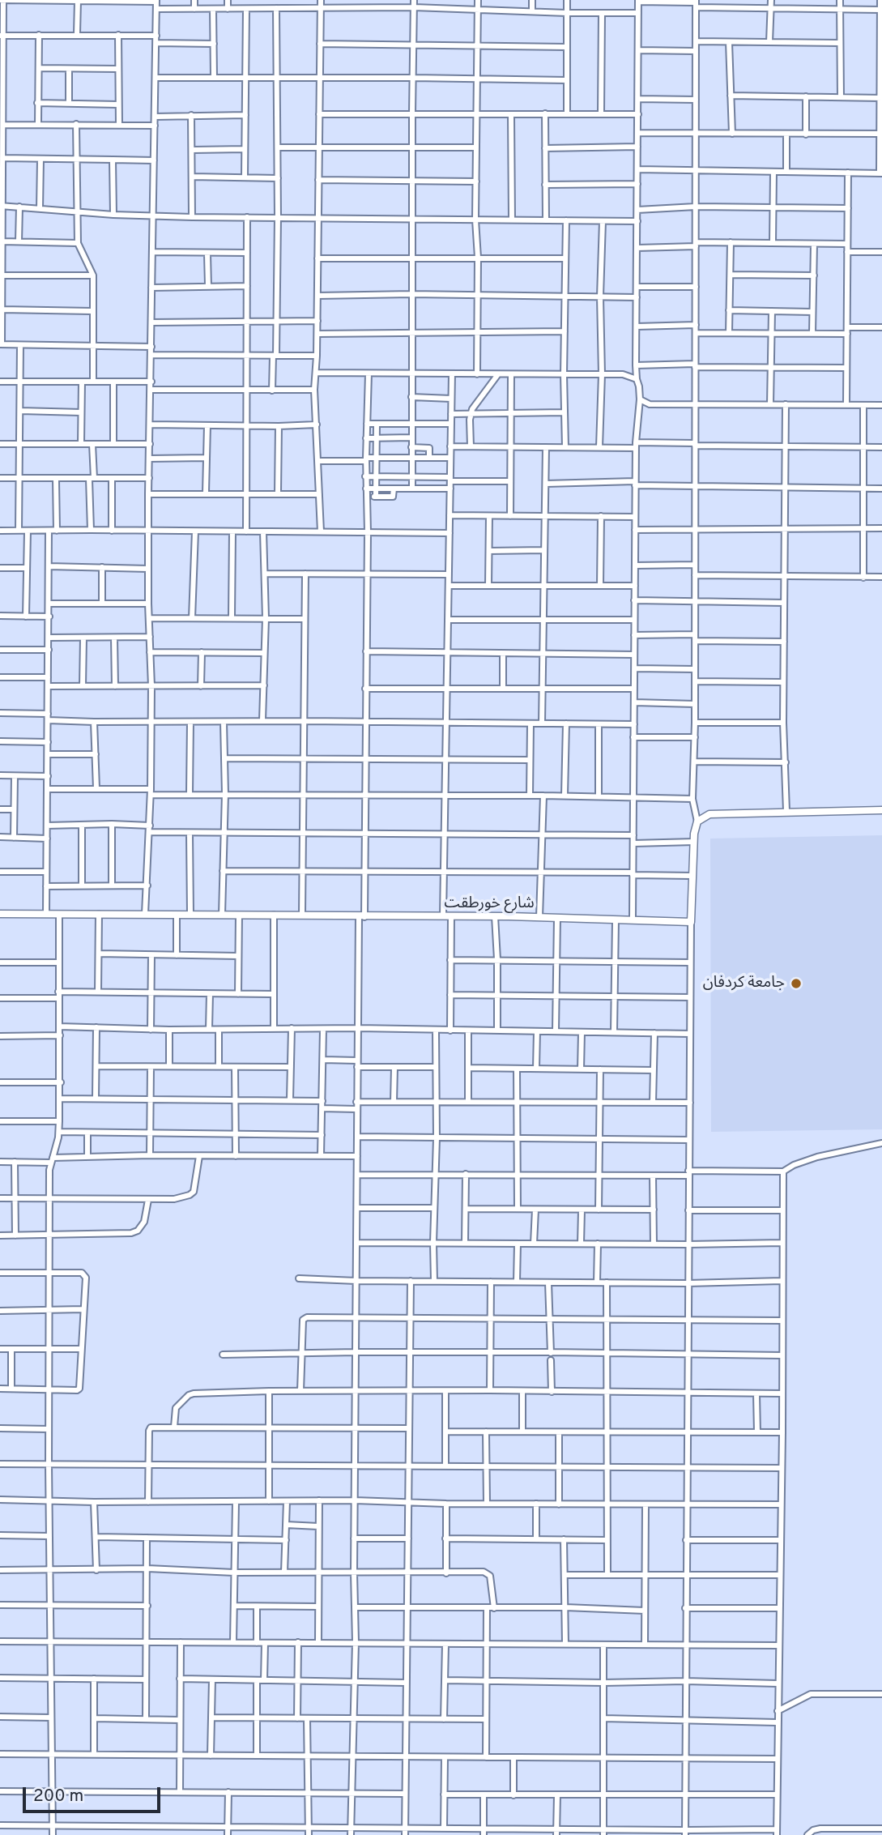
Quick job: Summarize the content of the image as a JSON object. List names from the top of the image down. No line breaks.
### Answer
{"streets":{"street":["شارع خورطقت"]},"places":["جامعة كردفان"],"scale_bar":"200 m"}
